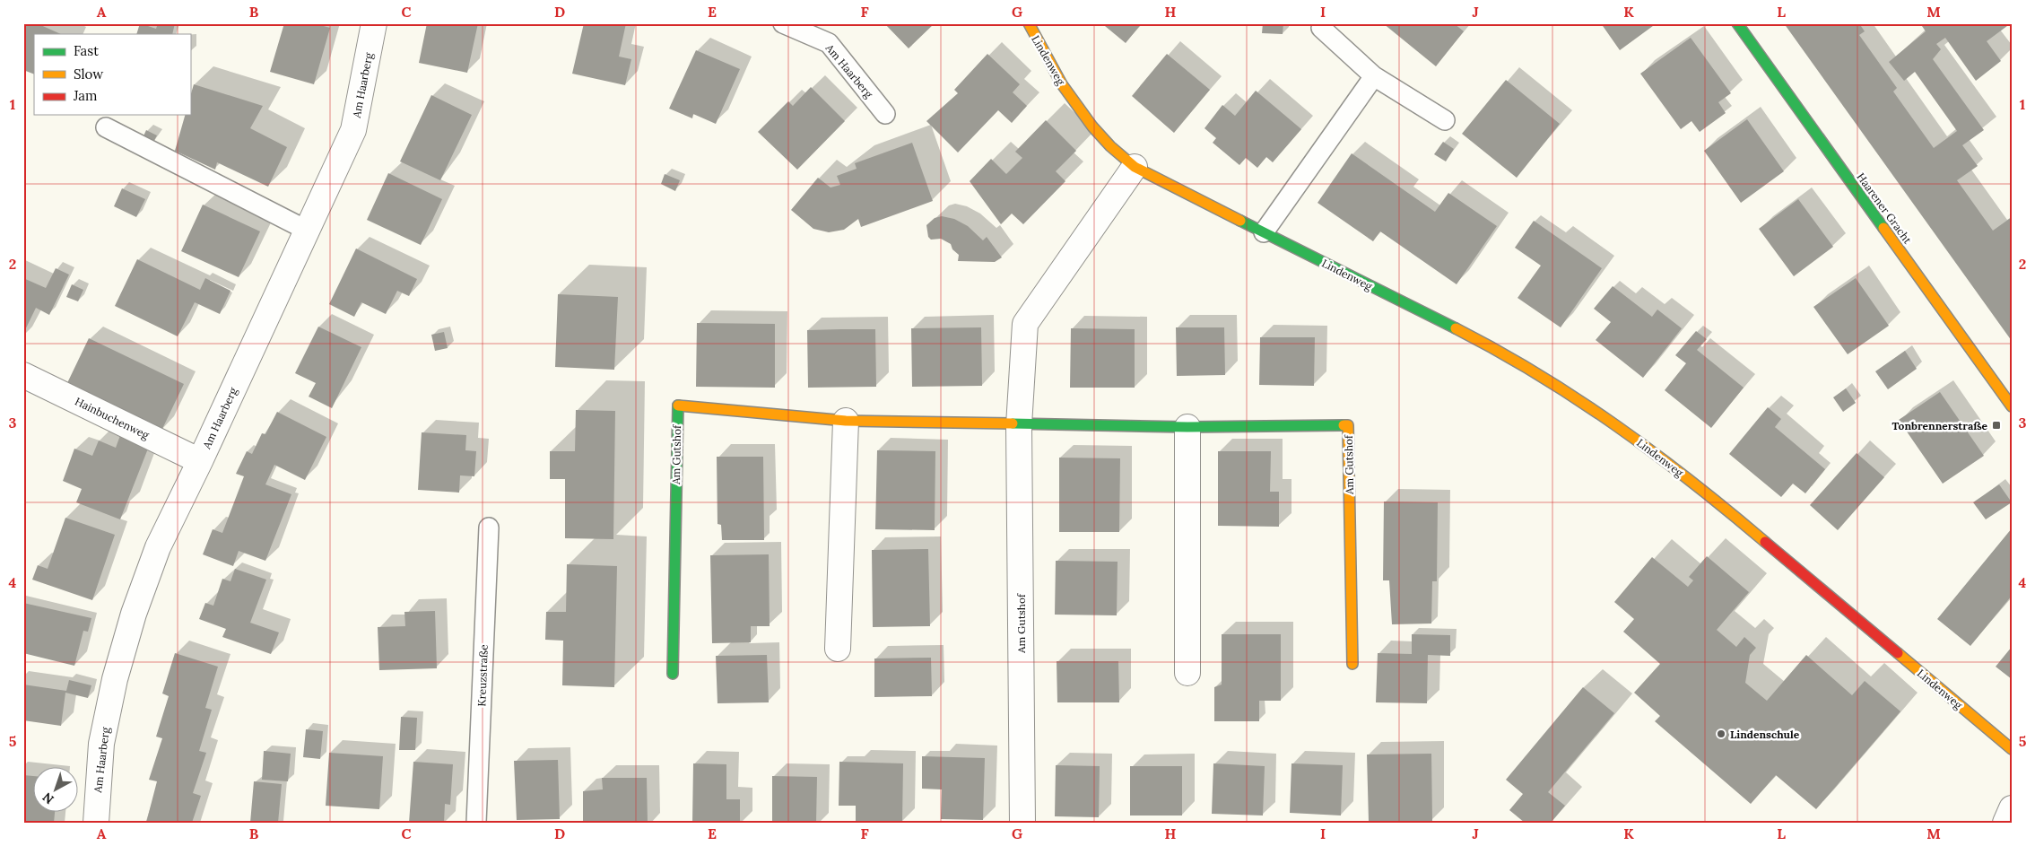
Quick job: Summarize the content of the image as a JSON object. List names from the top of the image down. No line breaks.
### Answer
{"streets":{"street":["Lindenweg","Am Haarberg","Haarener Gracht","Hainbuchenweg","Am Gutshof"],"lane":["Kreuzstraße"]},"crossings":[["Lindenweg","Am Gutshof"],["Am Haarberg","Hainbuchenweg"]],"places":{"transit":["Tonbrennerstraße"],"other":["Lindenschule"]},"legend":["Fast","Slow","Jam"],"north":"bottom left","grid":{"columns":["A","B","C","D","E","F","G","H","I","J","K","L","M"],"rows":["1","2","3","4","5"]}}
